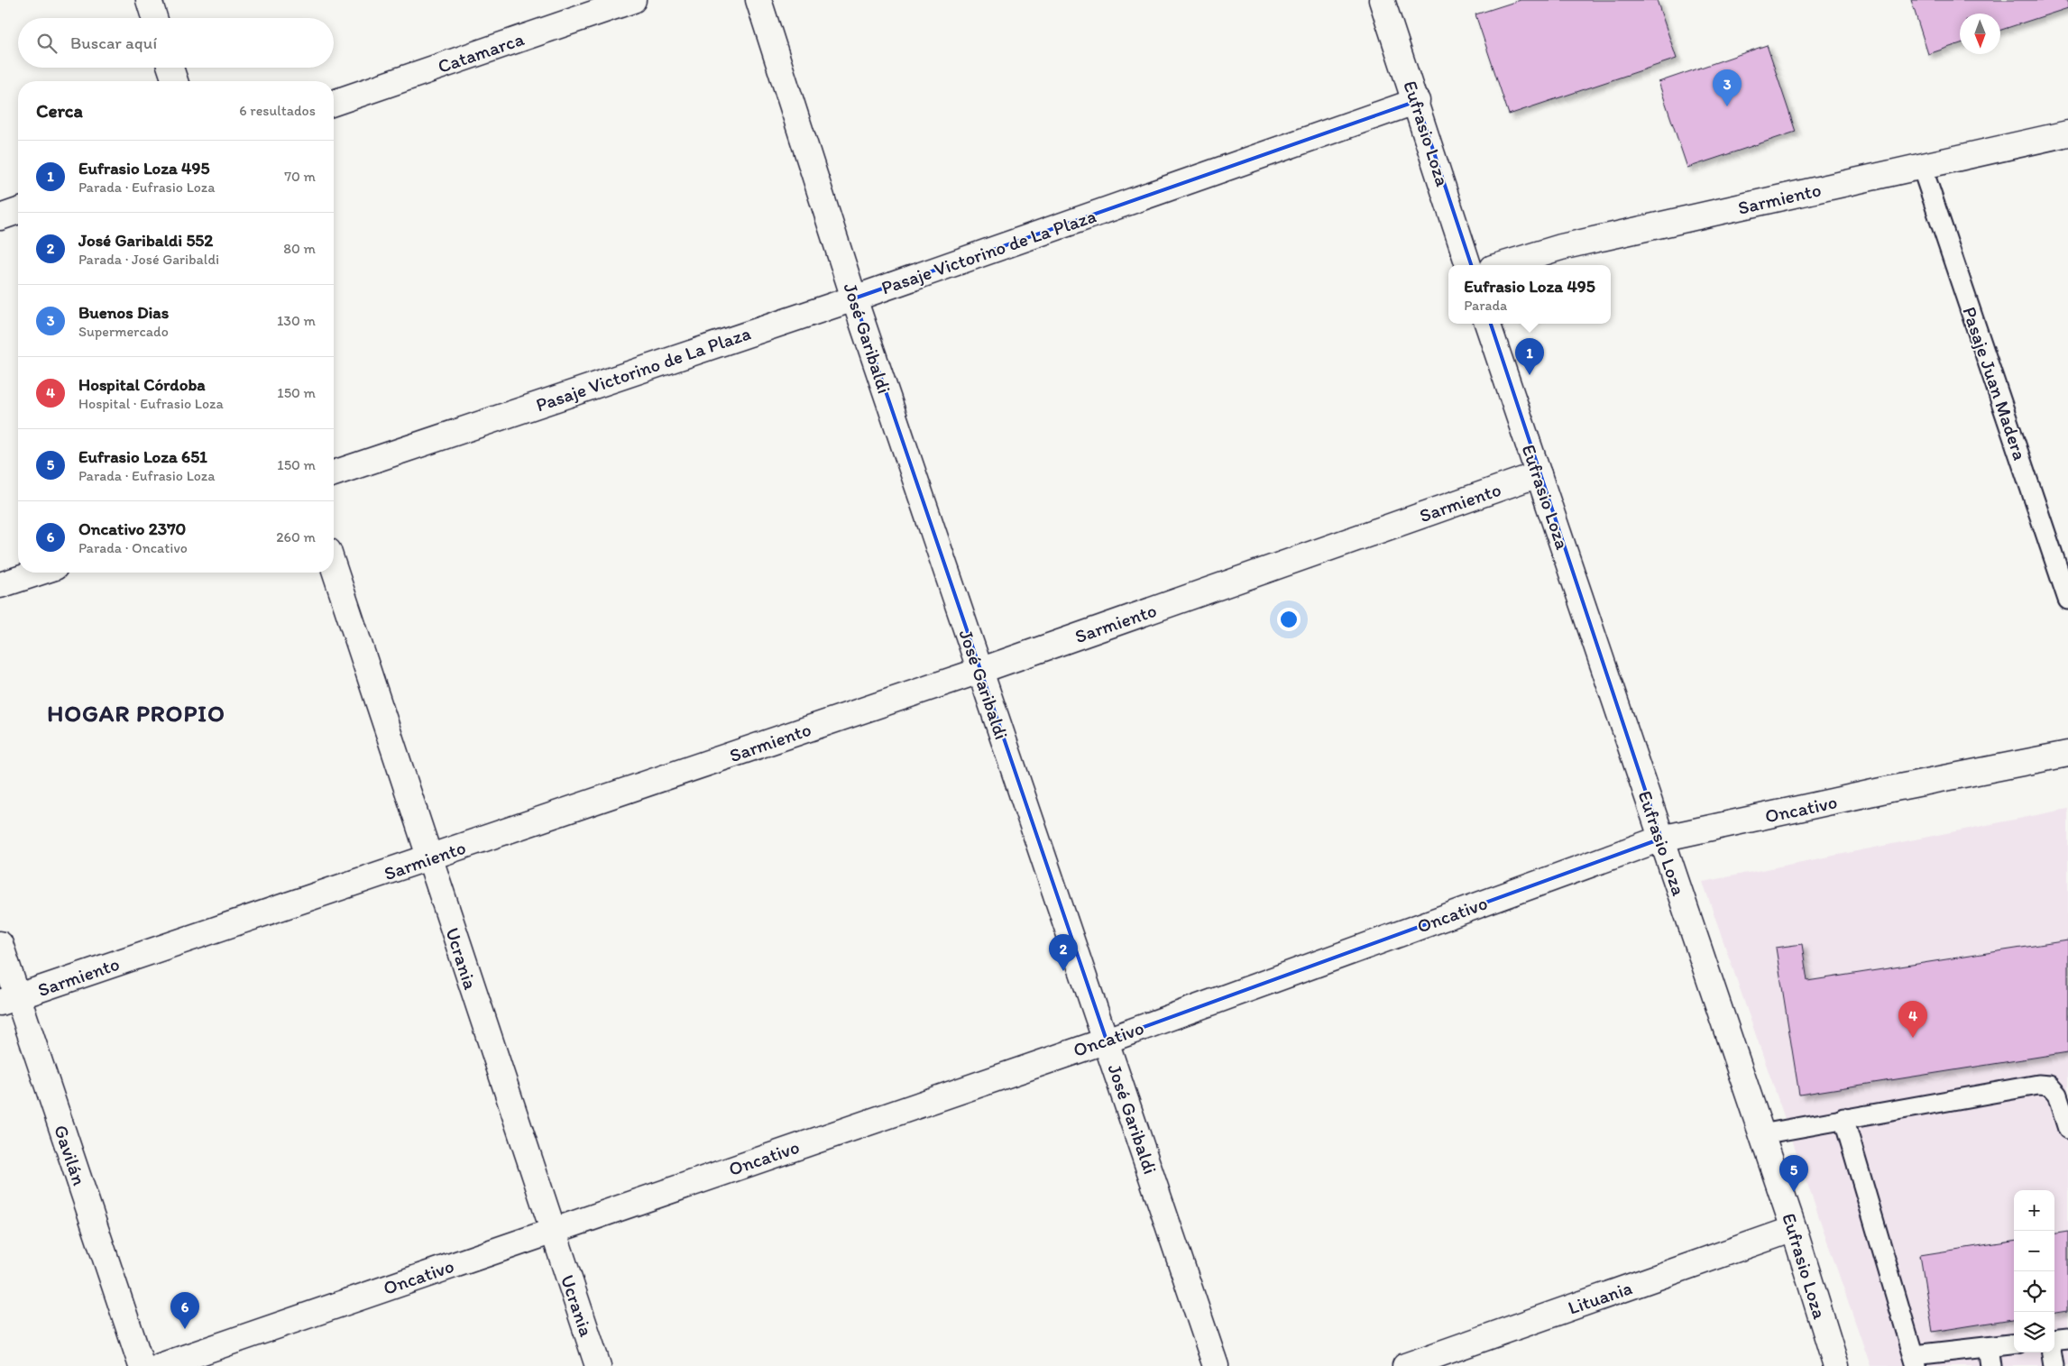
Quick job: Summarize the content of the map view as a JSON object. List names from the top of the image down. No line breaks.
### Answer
{"streets":{"street":["Catamarca","Eufrasio Loza","Sarmiento","Pasaje Victorino de La Plaza","José Garibaldi","Oncativo","Ucrania","Gavilán","Lituania"],"lane":["Pasaje Juan Madera"]},"crossings":[["Eufrasio Loza","Sarmiento"],["Eufrasio Loza","Pasaje Victorino de La Plaza"],["Eufrasio Loza","Oncativo"],["Eufrasio Loza","Lituania"],["Sarmiento","José Garibaldi"],["Sarmiento","Pasaje Juan Madera"],["Sarmiento","Ucrania"],["Sarmiento","Gavilán"],["Pasaje Victorino de La Plaza","José Garibaldi"],["José Garibaldi","Oncativo"],["Oncativo","Ucrania"]],"districts":["HOGAR PROPIO"],"north":"bottom","page":{"search":"Buscar aquí","pins":["3","1","2","4","5","6"],"heading":["Cerca","6 resultados"],"list":[{"mark":"1","name":"Eufrasio Loza 495","note":"Parada · Eufrasio Loza","value":"70 m"},{"mark":"2","name":"José Garibaldi 552","note":"Parada · José Garibaldi","value":"80 m"},{"mark":"3","name":"Buenos Dias","note":"Supermercado","value":"130 m"},{"mark":"4","name":"Hospital Córdoba","note":"Hospital · Eufrasio Loza","value":"150 m"},{"mark":"5","name":"Eufrasio Loza 651","note":"Parada · Eufrasio Loza","value":"150 m"},{"mark":"6","name":"Oncativo 2370","note":"Parada · Oncativo","value":"260 m"}],"popup":["Eufrasio Loza 495","Parada"],"map_buttons":["+","−"]}}
